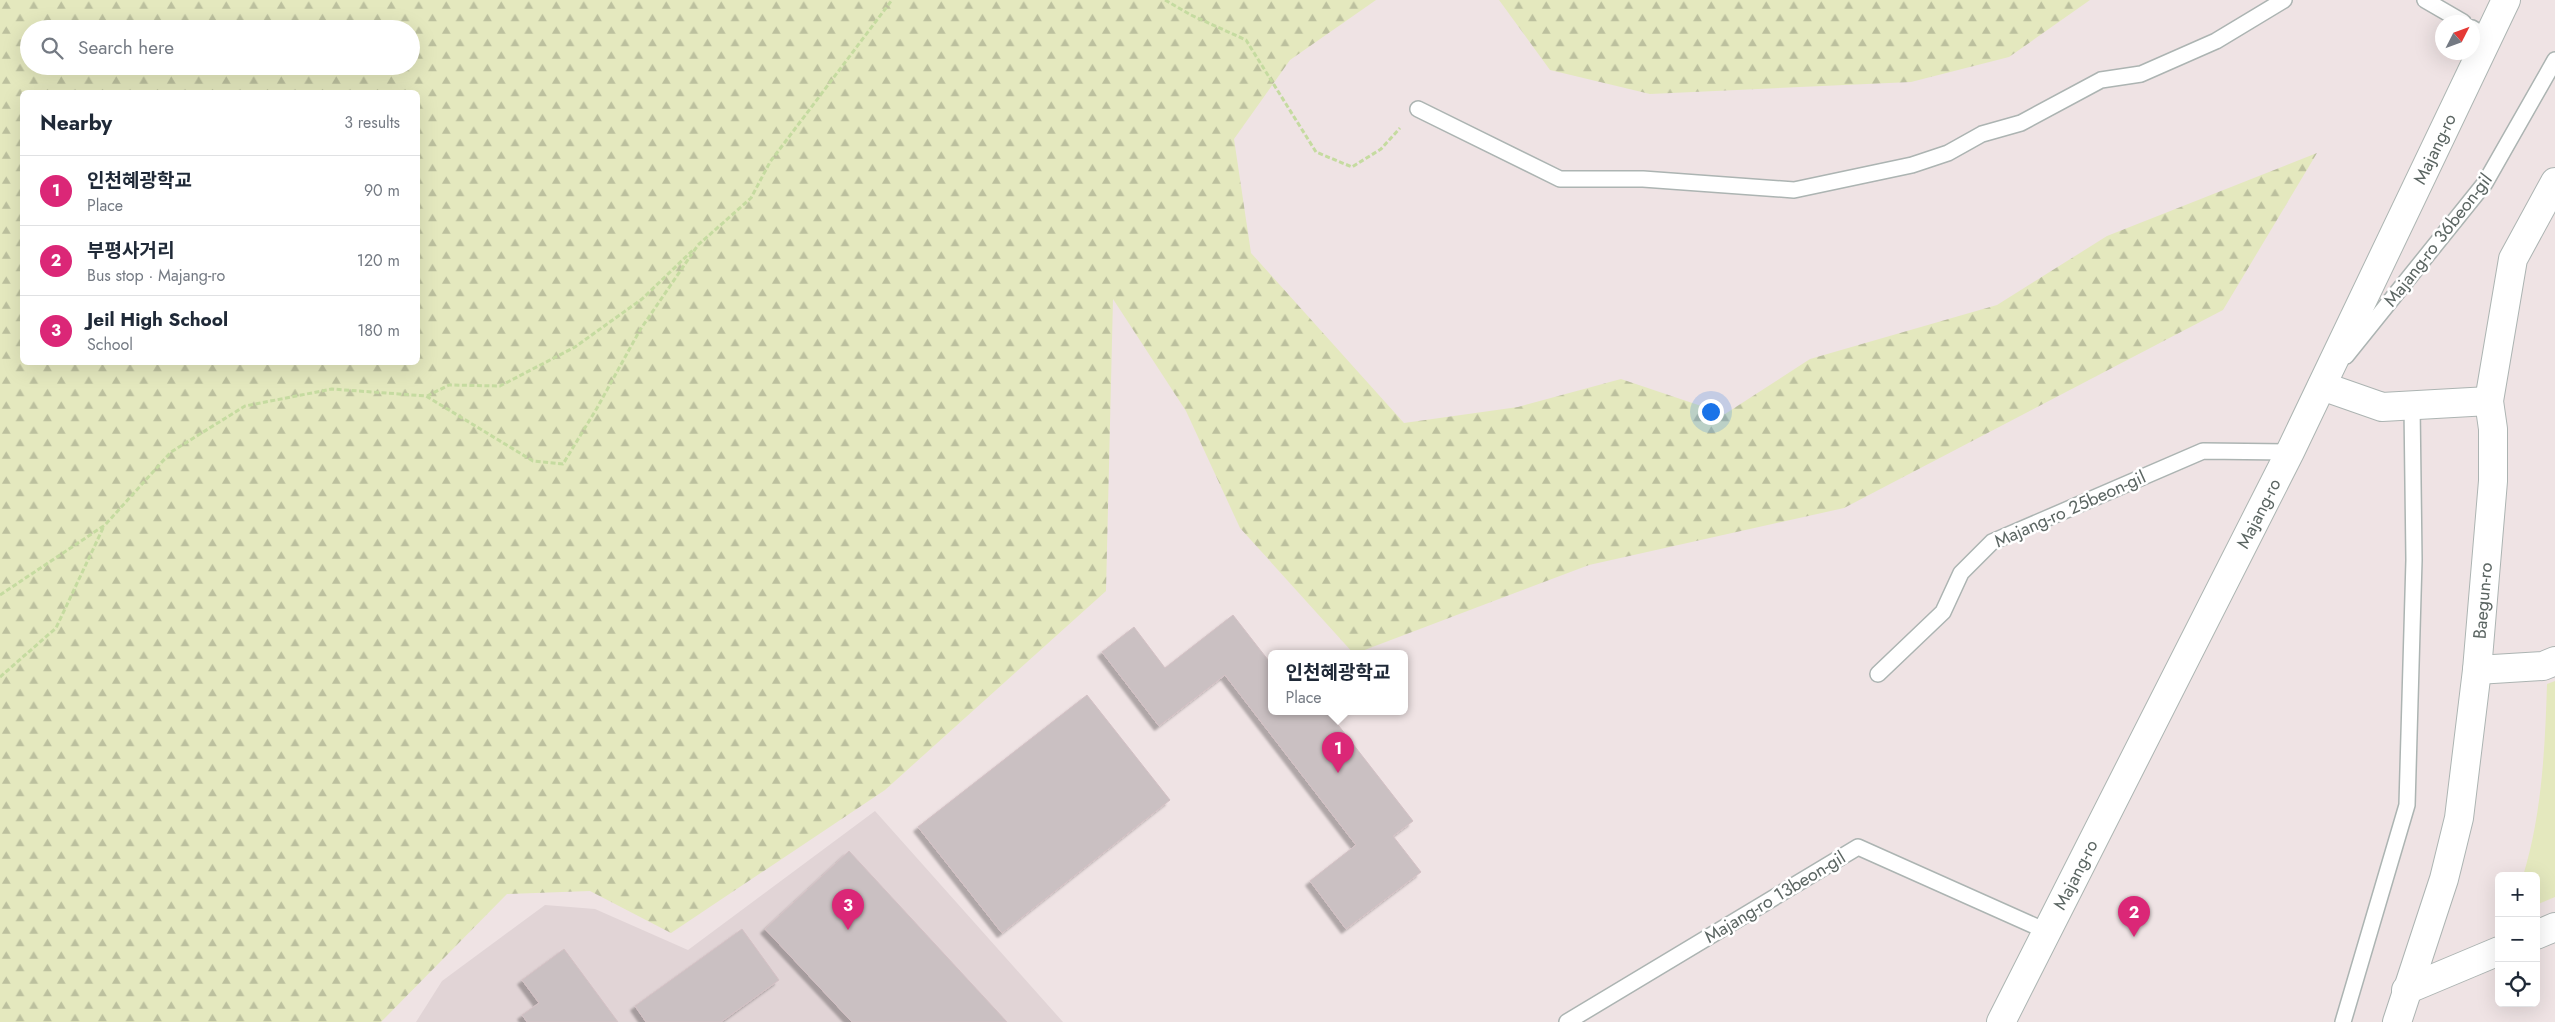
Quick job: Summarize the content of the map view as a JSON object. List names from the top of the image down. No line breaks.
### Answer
{"streets":{"street":["Majang-ro","Baegun-ro"],"lane":["Majang-ro 36beon-gil","Majang-ro 25beon-gil","Majang-ro 13beon-gil"]},"crossings":[["Majang-ro","Majang-ro 36beon-gil"],["Majang-ro","Majang-ro 25beon-gil"],["Majang-ro","Majang-ro 13beon-gil"]],"north":"top right","page":{"search":"Search here","heading":["Nearby","3 results"],"list":[{"mark":"1","name":"인천혜광학교","note":"Place","value":"90 m"},{"mark":"2","name":"부평사거리","note":"Bus stop · Majang-ro","value":"120 m"},{"mark":"3","name":"Jeil High School","note":"School","value":"180 m"}],"popup":["인천혜광학교","Place"],"pins":["1","3","2"],"map_buttons":["+","−"]}}
